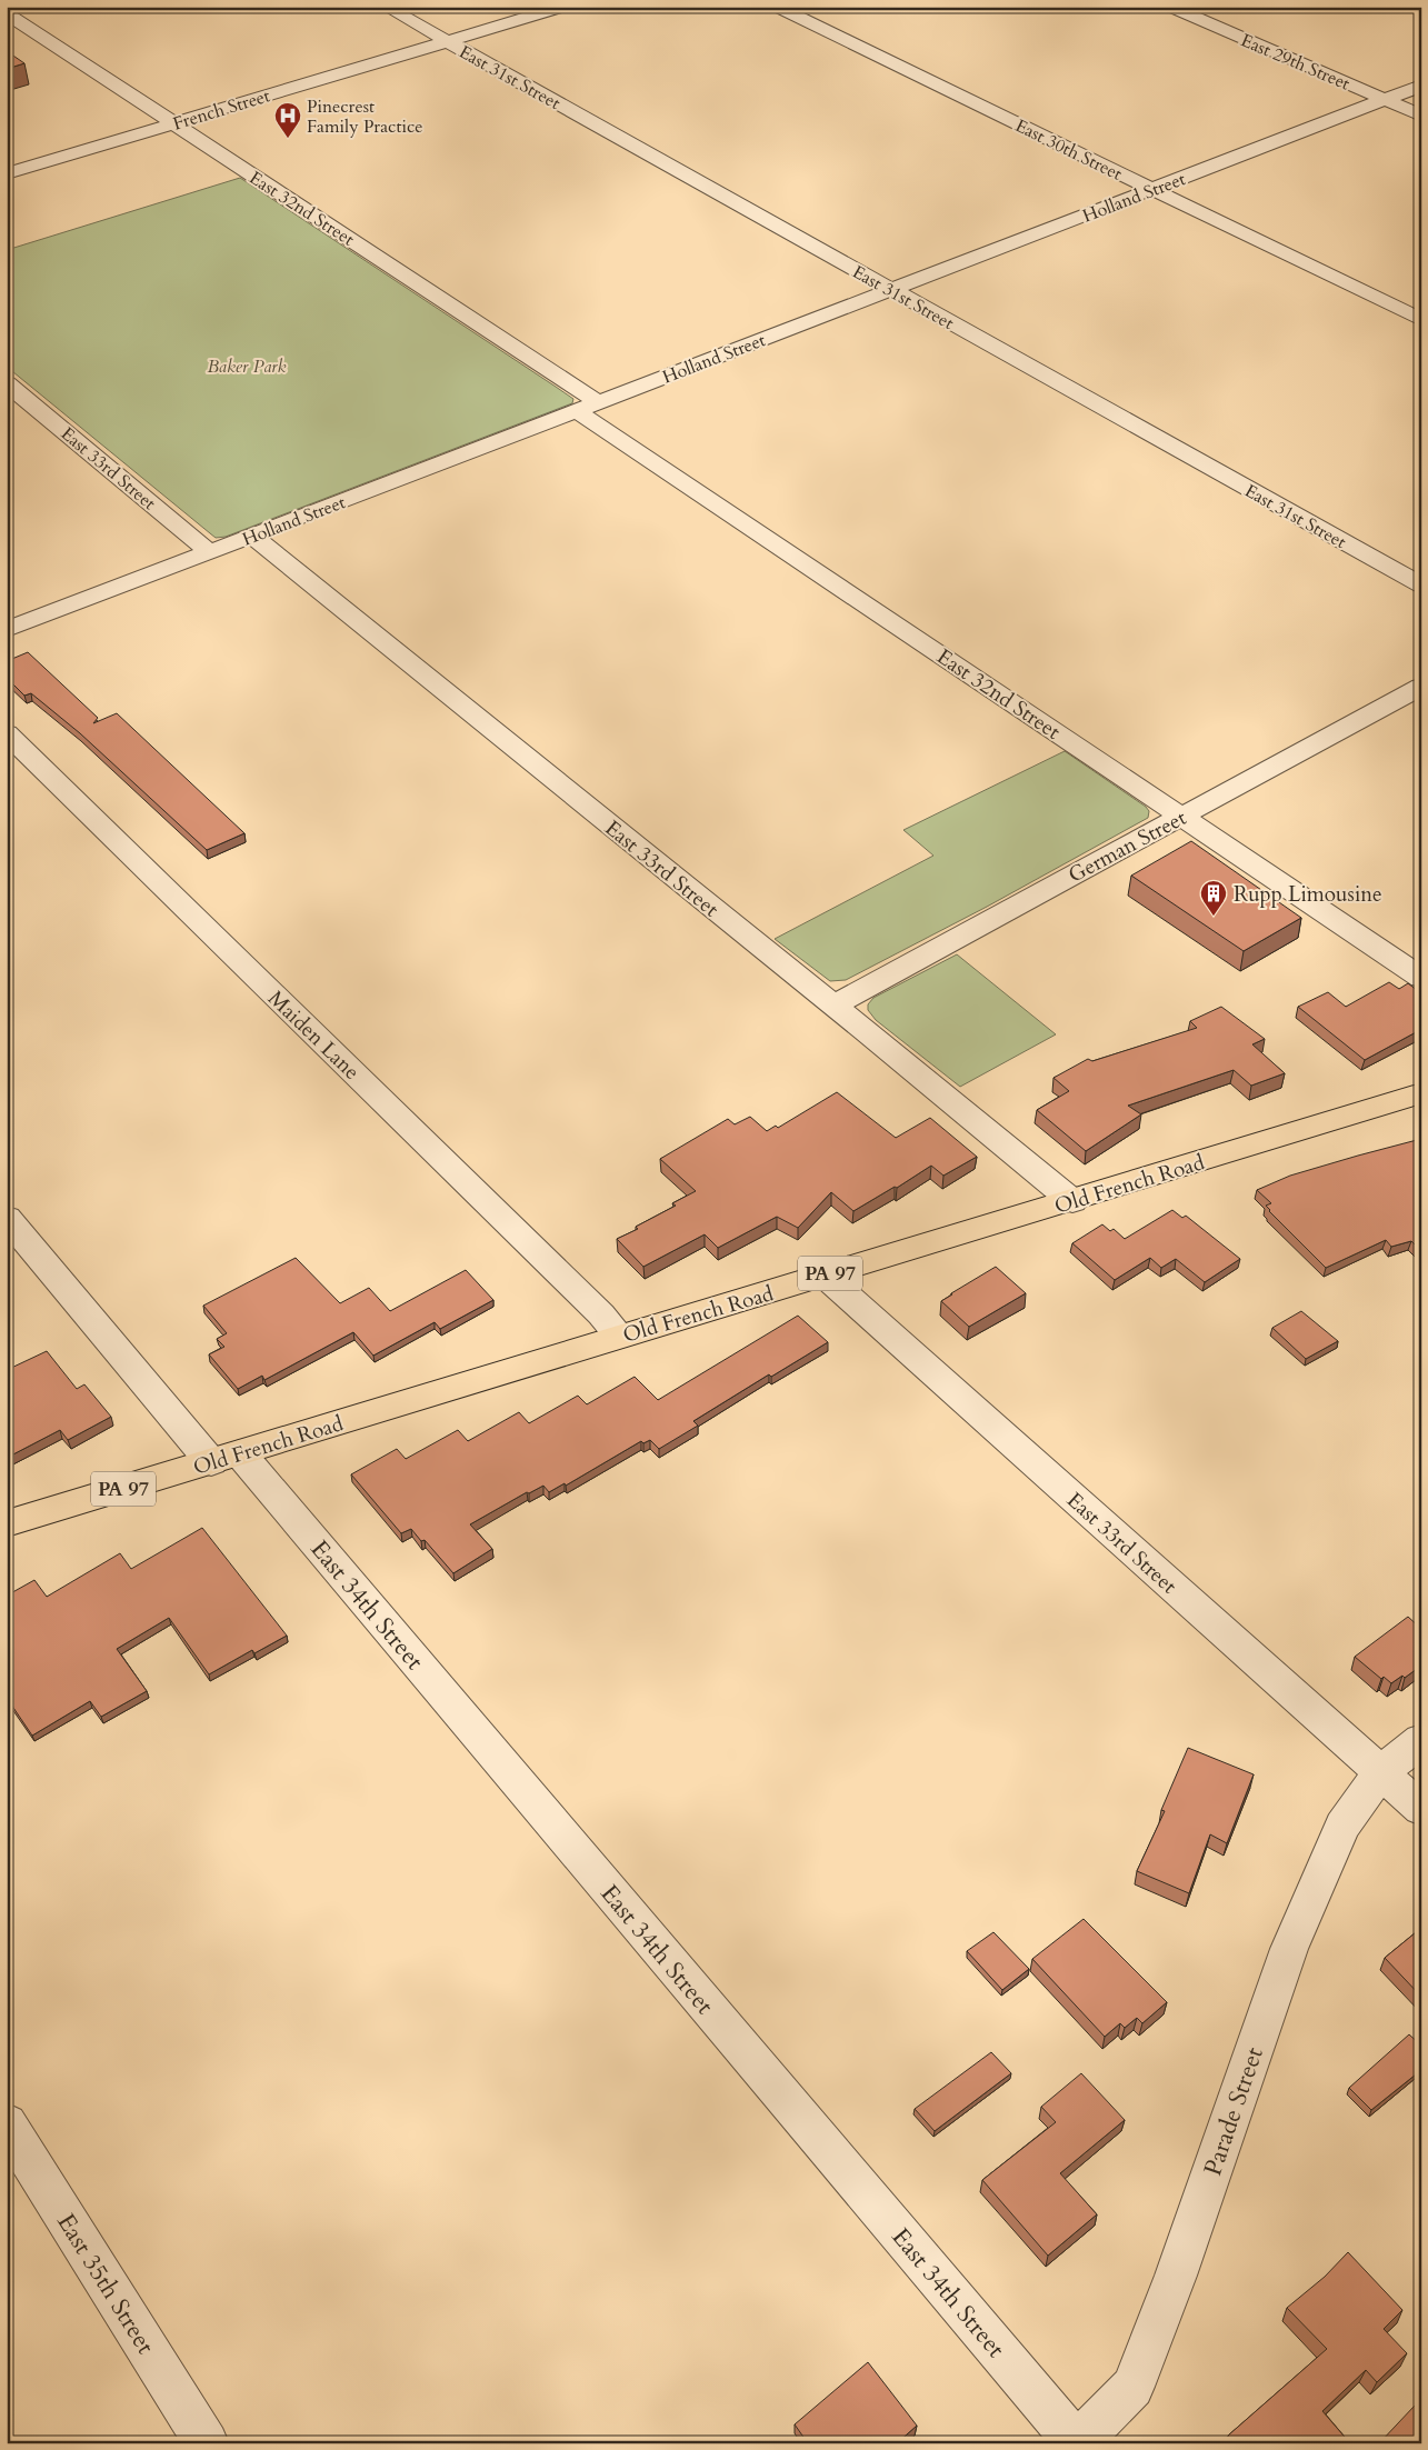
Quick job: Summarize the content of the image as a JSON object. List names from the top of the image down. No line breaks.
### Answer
{"streets":{"main road":["Old French Road","PA 97"],"street":["East 29th Street","East 31st Street","French Street","East 30th Street","Holland Street","East 32nd Street","East 33rd Street","German Street","Maiden Lane","East 34th Street","Parade Street","East 35th Street"]},"crossings":[["East 29th Street","Holland Street"],["East 31st Street","French Street"],["East 31st Street","Holland Street"],["French Street","East 32nd Street"],["East 30th Street","Holland Street"],["Holland Street","East 32nd Street"],["Holland Street","East 33rd Street"],["East 32nd Street","German Street"],["East 33rd Street","German Street"],["East 33rd Street","Old French Road"],["East 33rd Street","Parade Street"],["Maiden Lane","Old French Road"],["Old French Road","East 34th Street"],["East 34th Street","Parade Street"]],"parks":["Baker Park"],"places":{"hospital":["Pinecrest Family Practice"],"building":["Rupp Limousine"]}}
